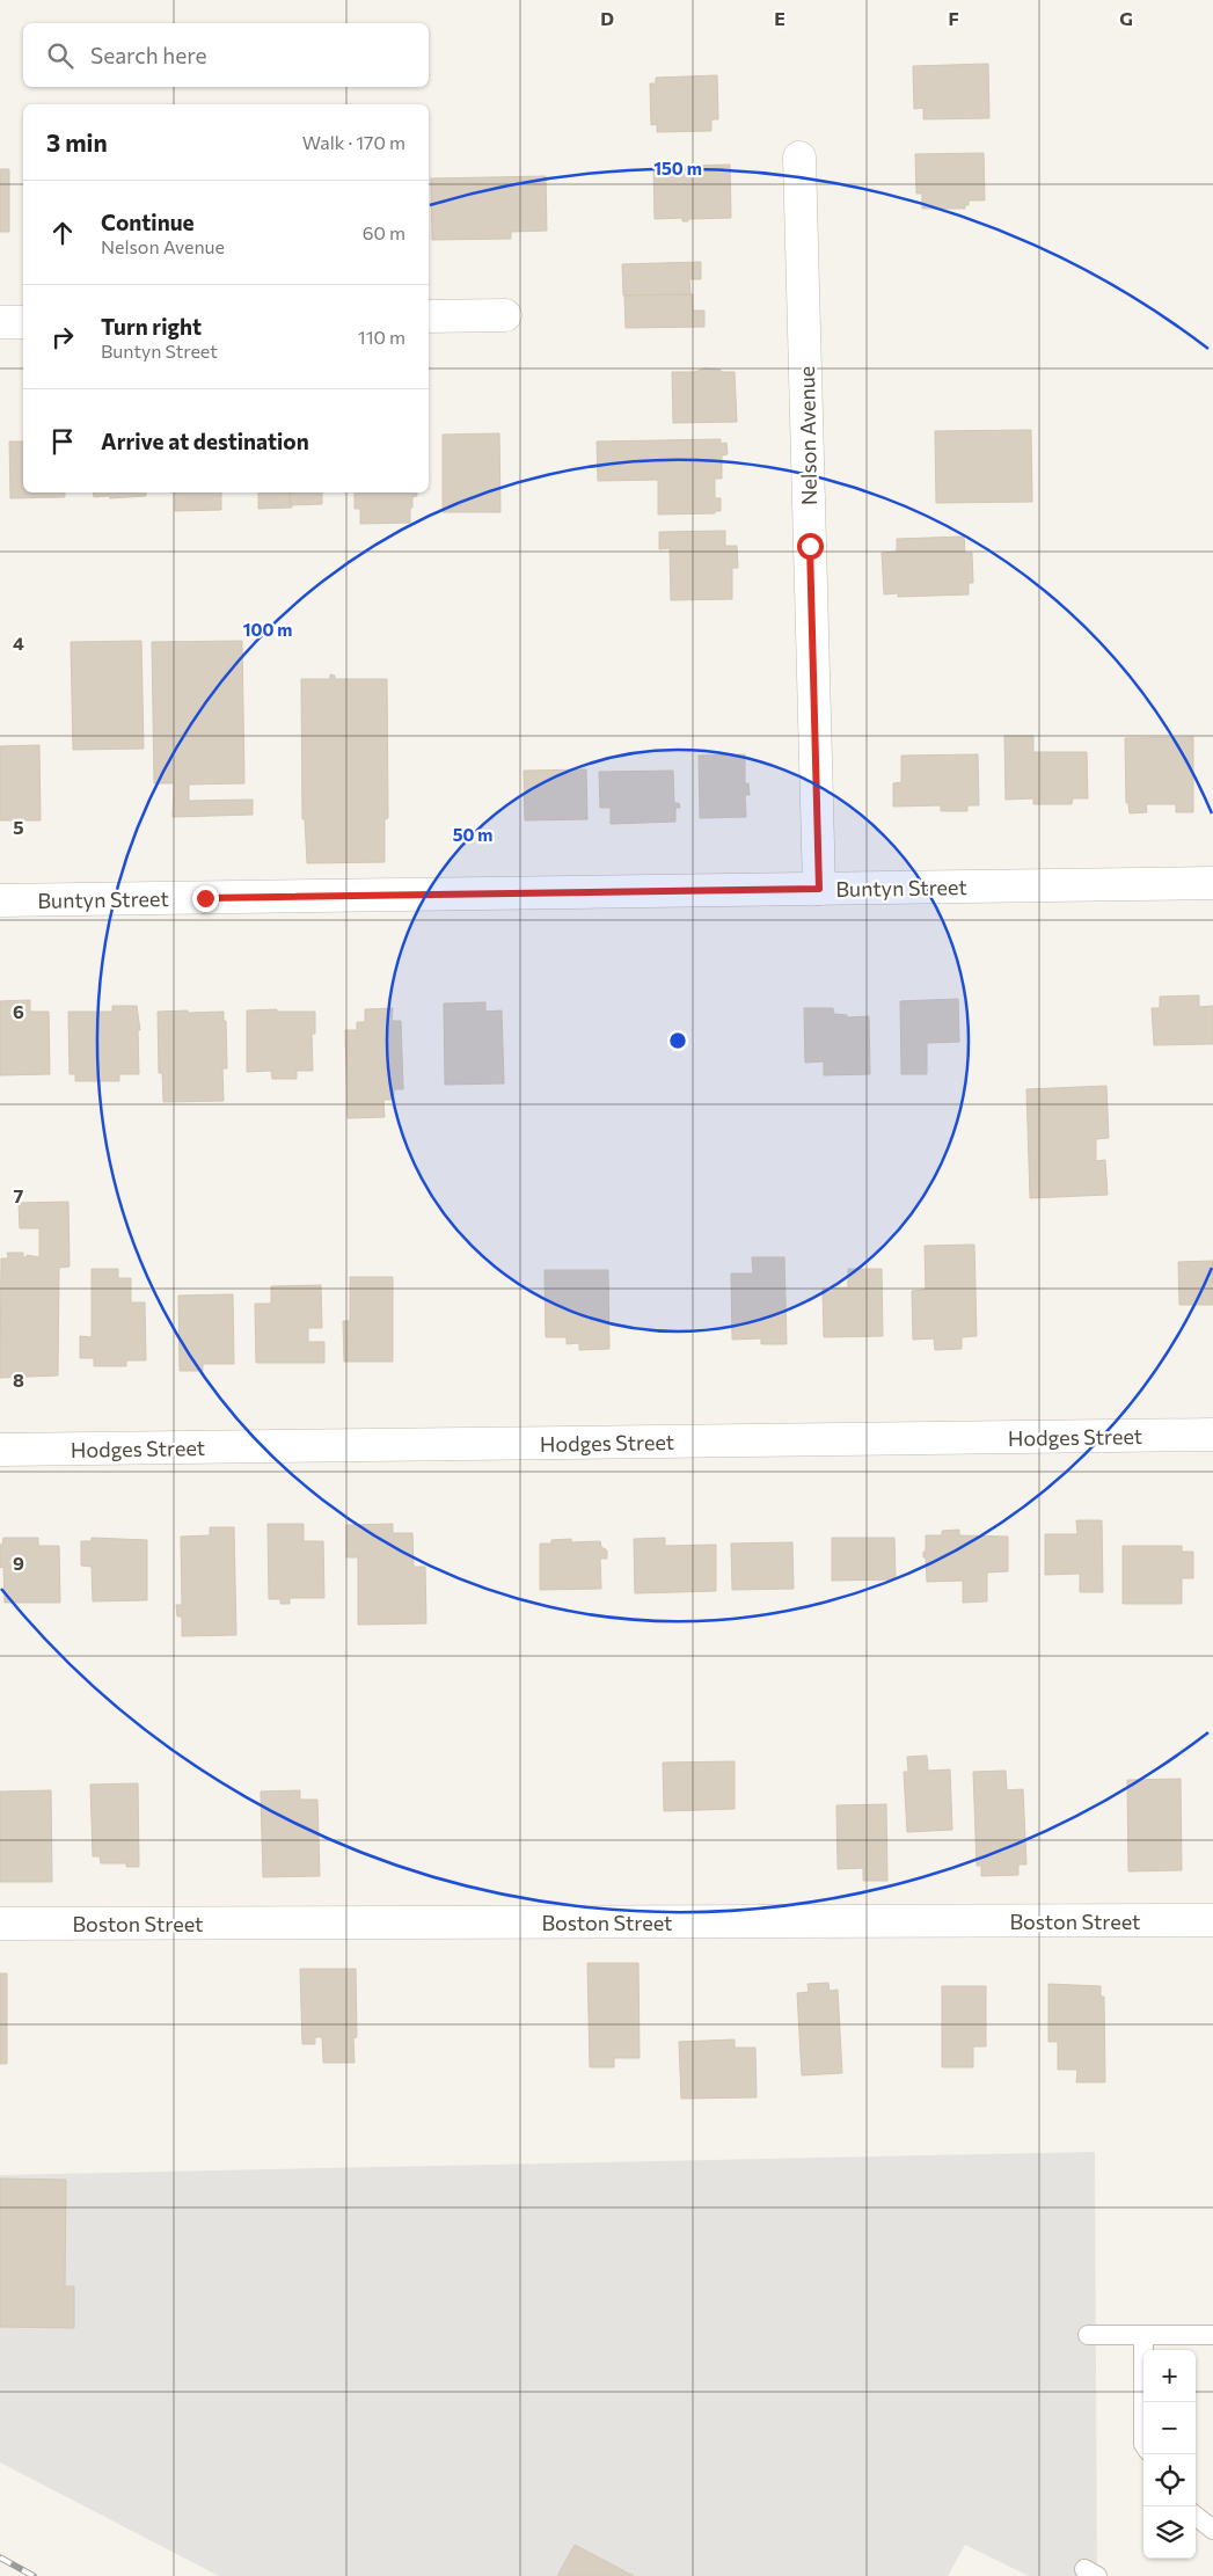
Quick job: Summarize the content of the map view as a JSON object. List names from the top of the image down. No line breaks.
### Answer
{"streets":{"street":["Nelson Avenue","Buntyn Street","Hodges Street","Boston Street"]},"crossings":[["Nelson Avenue","Buntyn Street"]],"page":{"search":"Search here","heading":["3 min","Walk · 170 m"],"list":[["Continue","Nelson Avenue","60 m"],["Turn right","Buntyn Street","110 m"],"Arrive at destination"],"map_buttons":["+","−"]},"grid":{"columns":["D","E","F","G"],"rows":["4","5","6","7","8","9"]},"rings":["150 m","100 m","50 m"]}
